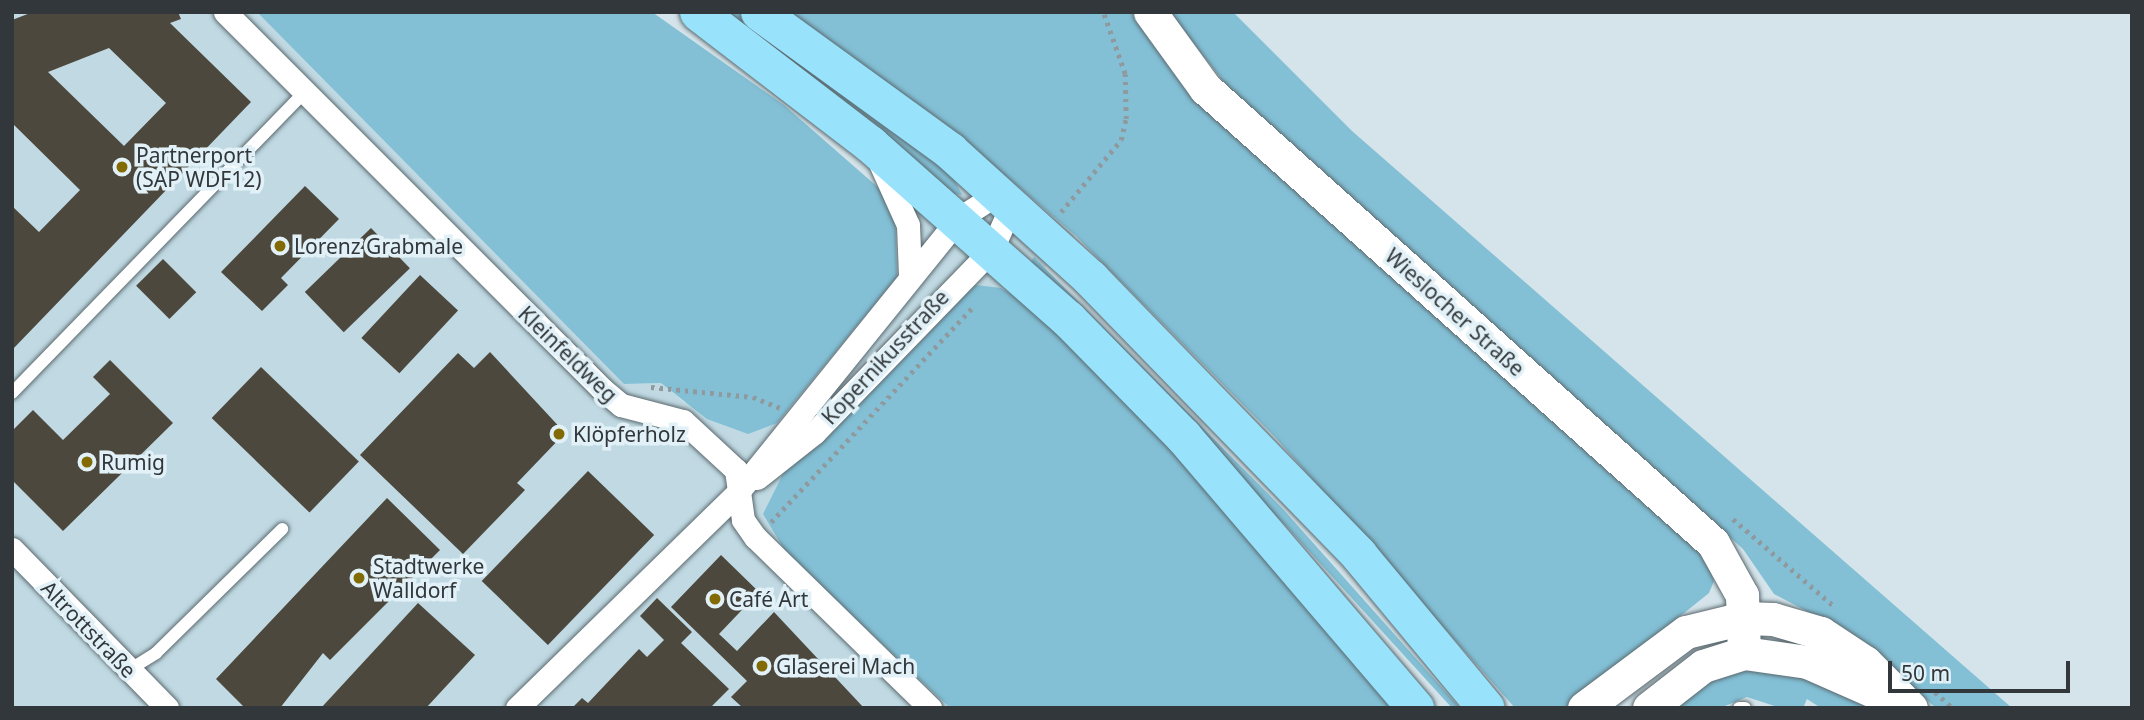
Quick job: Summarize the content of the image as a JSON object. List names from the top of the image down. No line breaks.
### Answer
{"streets":{"street":["Wieslocher Straße","Kleinfeldweg","Kopernikusstraße","Altrottstraße"]},"crossings":[["Kleinfeldweg","Kopernikusstraße"]],"places":["Partnerport (SAP WDF12)","Lorenz Grabmale","Klöpferholz","Rumig","Stadtwerke Walldorf","Café Art","Glaserei Mach"],"scale_bar":"50 m"}
